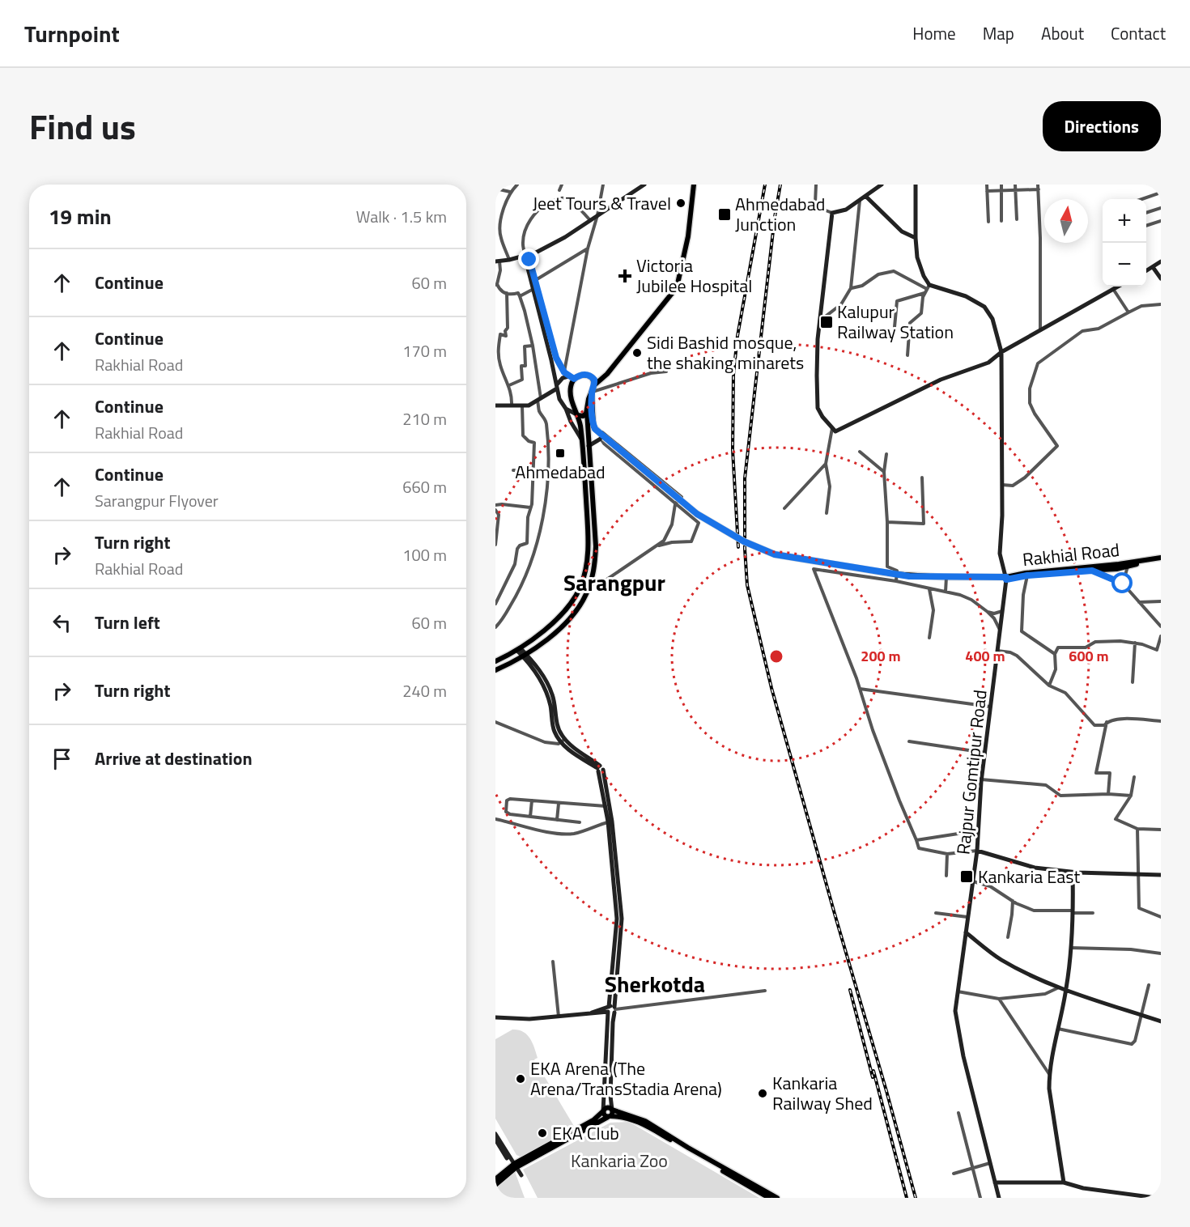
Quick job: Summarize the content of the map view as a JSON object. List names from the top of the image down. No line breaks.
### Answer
{"streets":{"main road":["Rakhial Road","Rajpur Gomtipur Road"]},"crossings":[["Rakhial Road","Rajpur Gomtipur Road"]],"districts":["Sarangpur","Sherkotda"],"parks":["Kankaria Zoo"],"places":{"other":["Jeet Tours & Travel","Sidi Bashid mosque, the shaking minarets","EKA Arena (The Arena/TransStadia Arena)","Kankaria Railway Shed","EKA Club"],"transit":["Ahmedabad Junction","Kalupur Railway Station","Ahmedabad","Kankaria East"],"health":["Victoria Jubilee Hospital"]},"north":"top","page":{"header":"Turnpoint","nav":["Home","Map","About","Contact"],"title":"Find us","buttons":"Directions","heading":["19 min","Walk · 1.5 km"],"map_buttons":["+","−"],"list":[["Continue","60 m"],["Continue","Rakhial Road","170 m"],["Continue","Rakhial Road","210 m"],["Continue","Sarangpur Flyover","660 m"],["Turn right","Rakhial Road","100 m"],["Turn left","60 m"],["Turn right","240 m"],"Arrive at destination"]},"rings":["200 m","400 m","600 m"]}
